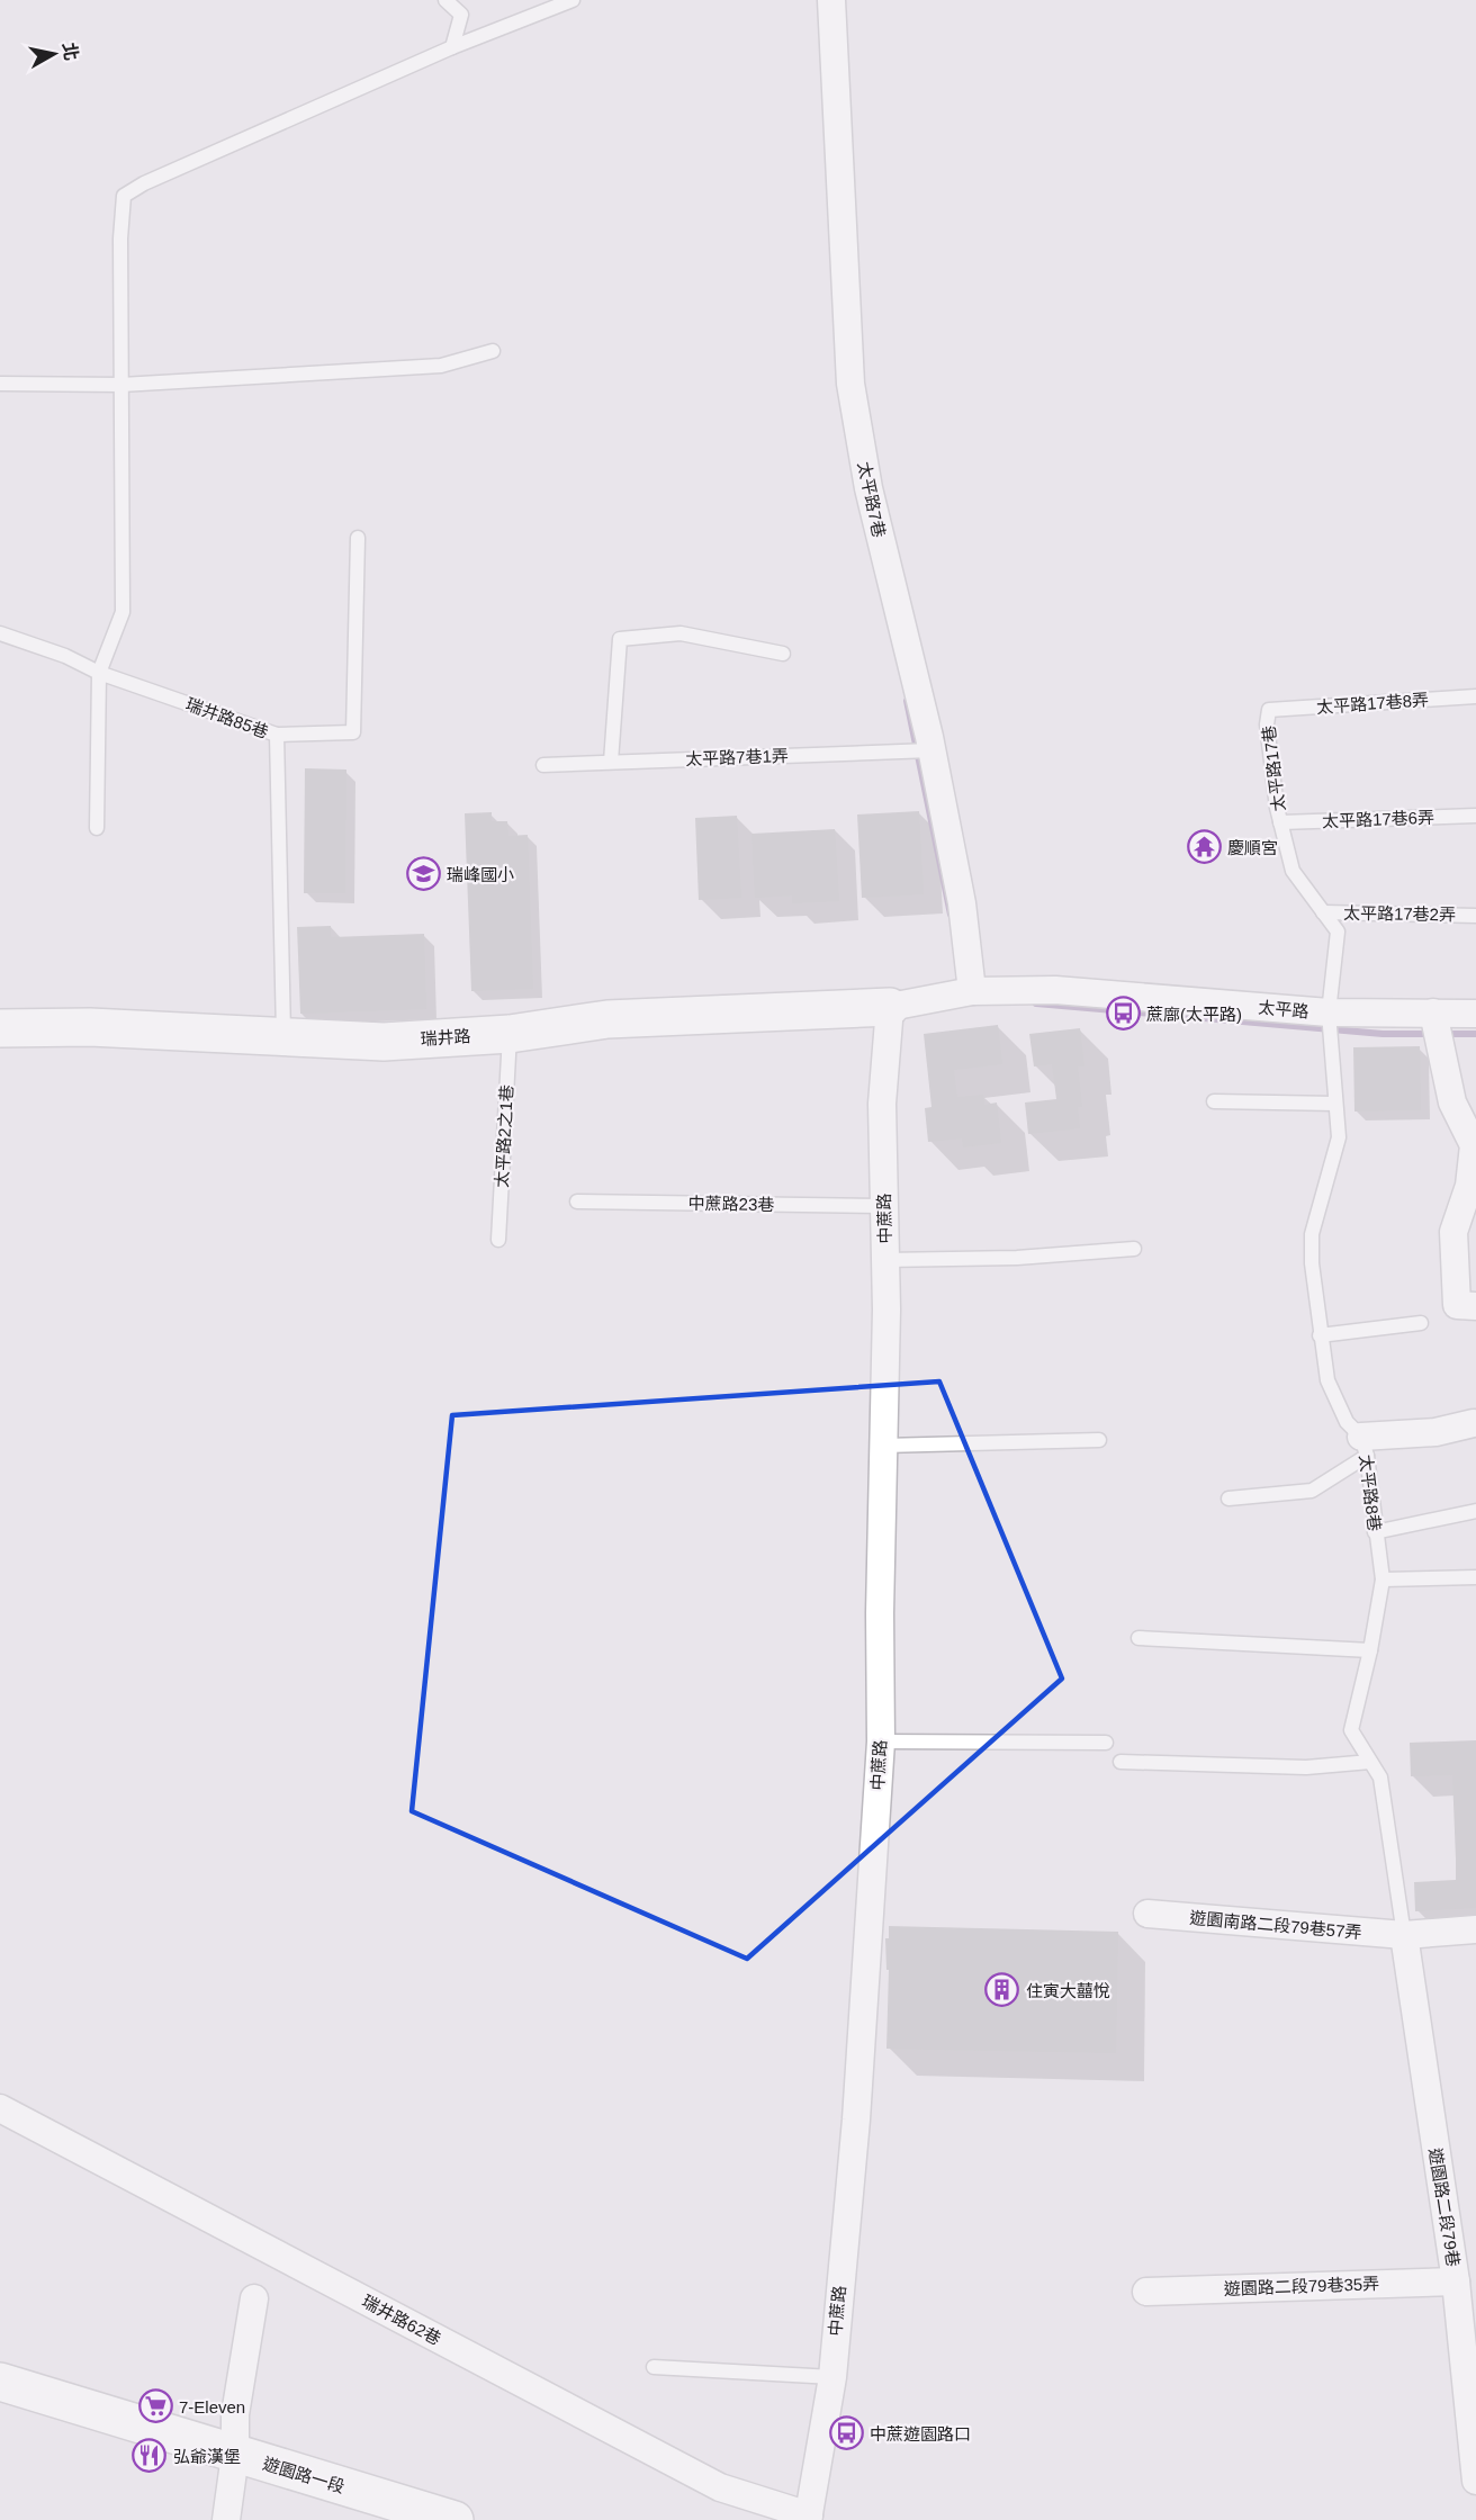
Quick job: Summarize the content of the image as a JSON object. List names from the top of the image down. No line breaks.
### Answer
{"streets":{"street":["太平路7巷","太平路","瑞井路","中蔗路","遊園南路二段79巷57弄","遊園路二段79巷","遊園路二段79巷35弄","瑞井路62巷","遊園路一段"],"lane":["太平路17巷8弄","瑞井路85巷","太平路7巷1弄","太平路17巷","太平路17巷6弄","太平路17巷2弄","太平路2之1巷","中蔗路23巷","太平路8巷"]},"crossings":[["太平路7巷","太平路7巷1弄"],["太平路7巷","太平路"],["太平路17巷8弄","太平路17巷"],["太平路17巷","太平路17巷6弄"],["太平路17巷","太平路17巷2弄"],["太平路17巷","太平路"],["太平路17巷","太平路8巷"],["太平路","瑞井路"],["太平路","中蔗路"],["太平路","太平路8巷"],["瑞井路","太平路2之1巷"],["瑞井路","中蔗路"],["中蔗路23巷","中蔗路"],["中蔗路","瑞井路62巷"],["太平路8巷","遊園南路二段79巷57弄"],["太平路8巷","遊園路二段79巷"],["遊園南路二段79巷57弄","遊園路二段79巷"],["遊園路二段79巷","遊園路二段79巷35弄"]],"places":{"temple":["慶順宮"],"school or university":["瑞峰國小"],"bus stop":["蔗廍(太平路)","中蔗遊園路口"],"building":["住寅大囍悅"],"supermarket":["7-Eleven"],"restaurant":["弘爺漢堡"]},"north":"right"}
